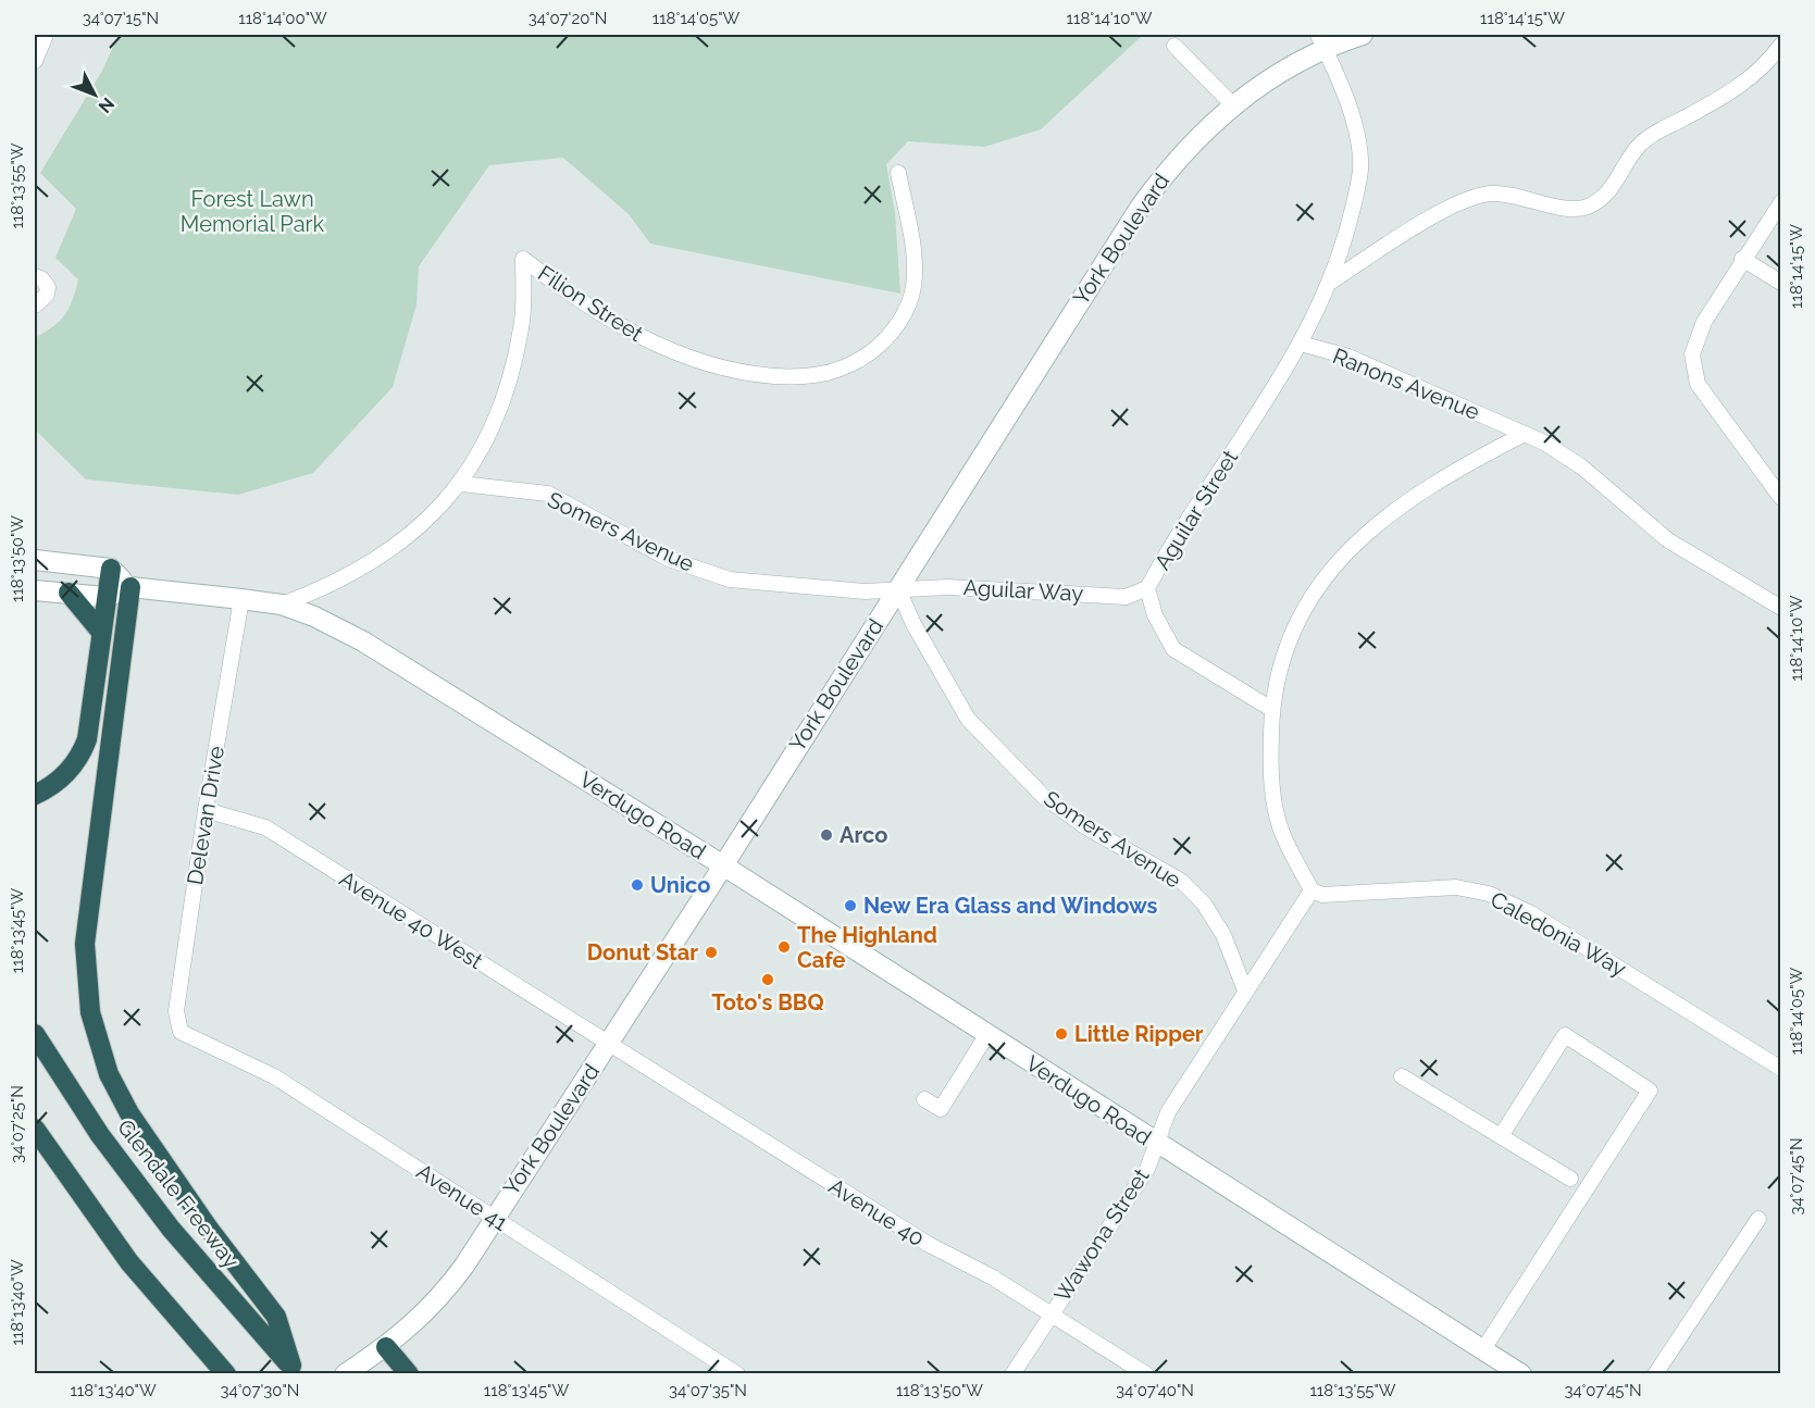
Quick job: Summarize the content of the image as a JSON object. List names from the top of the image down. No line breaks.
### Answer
{"streets":{"highway":["Glendale Freeway"],"main road":["York Boulevard","Verdugo Road"],"street":["Filion Street","Ranons Avenue","Aguilar Street","Somers Avenue","Aguilar Way","Delevan Drive","Avenue 40 West","Caledonia Way","Avenue 41","Avenue 40","Wawona Street"]},"crossings":[["York Boulevard","Somers Avenue"],["York Boulevard","Aguilar Way"],["York Boulevard","Verdugo Road"],["York Boulevard","Avenue 40 West"],["York Boulevard","Avenue 41"],["York Boulevard","Avenue 40"],["Filion Street","Somers Avenue"],["Filion Street","Verdugo Road"],["Ranons Avenue","Aguilar Street"],["Aguilar Street","Aguilar Way"],["Somers Avenue","Aguilar Way"],["Somers Avenue","Wawona Street"],["Delevan Drive","Verdugo Road"],["Delevan Drive","Avenue 40 West"],["Delevan Drive","Avenue 41"],["Verdugo Road","Wawona Street"],["Avenue 40 West","Avenue 40"],["Caledonia Way","Wawona Street"],["Avenue 40","Wawona Street"]],"parks":["Forest Lawn Memorial Park"],"places":["Arco","Unico","New Era Glass and Windows","The Highland Cafe","Donut Star","Toto's BBQ","Little Ripper"],"north":"bottom right","coordinates":["34°07'15\"N","118°14'00\"W","34°07'20\"N","118°14'05\"W","118°14'10\"W","118°14'15\"W","118°13'55\"W","118°13'50\"W","118°13'45\"W","34°07'25\"N","34°07'45\"N","118°13'40\"W","34°07'30\"N","34°07'35\"N","34°07'40\"N"]}
